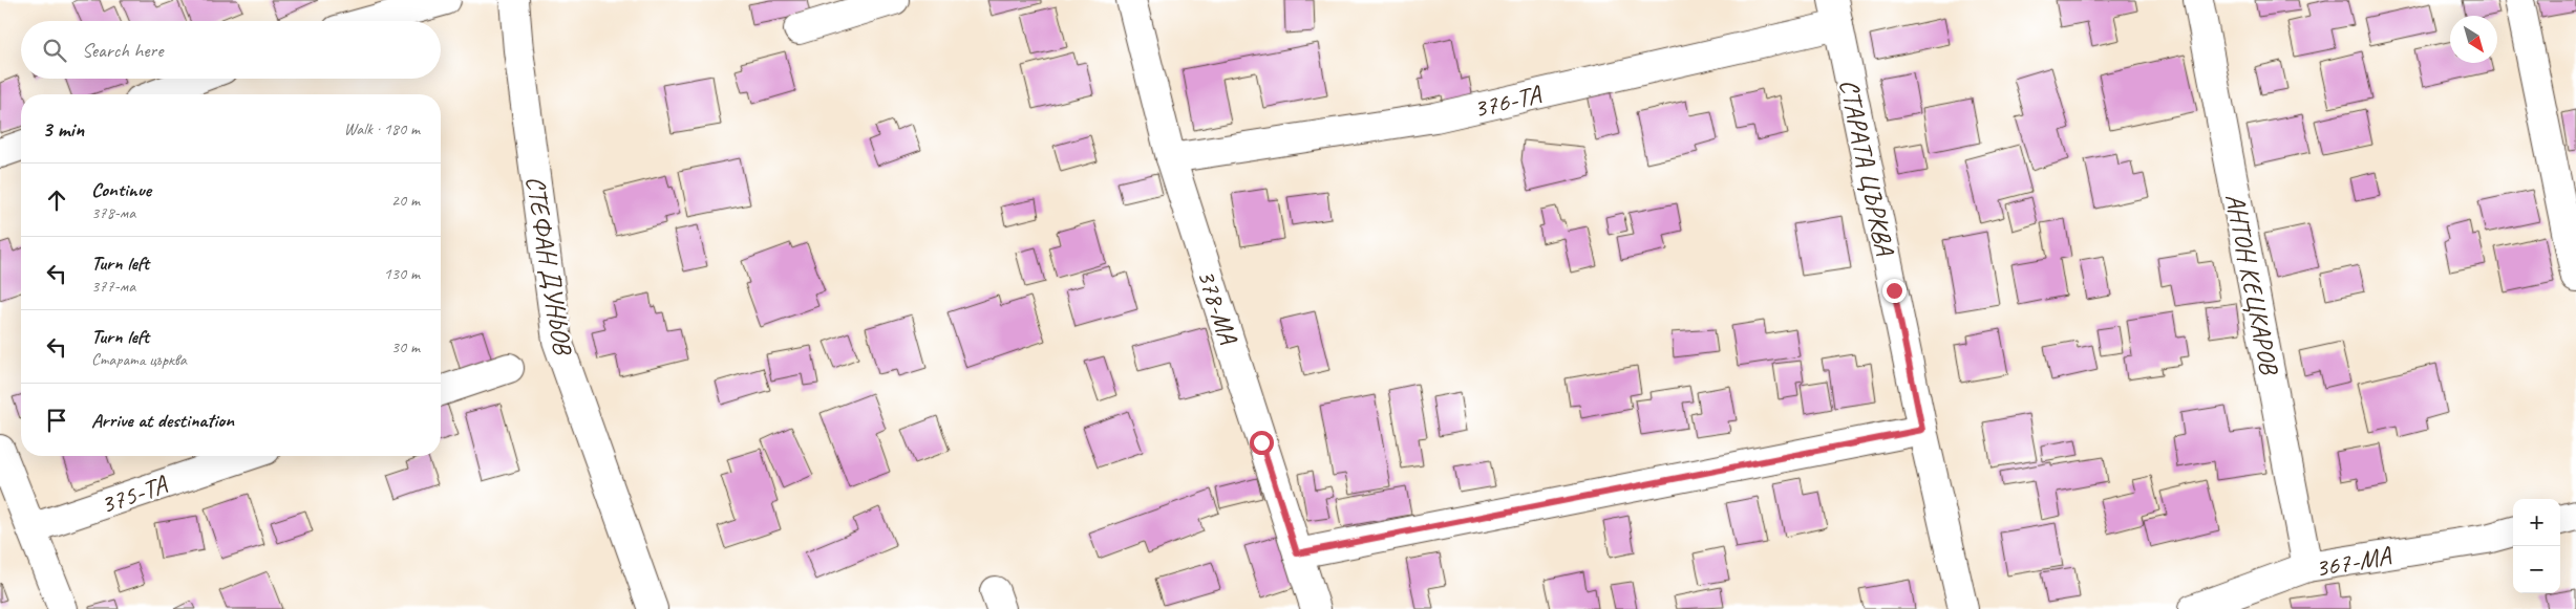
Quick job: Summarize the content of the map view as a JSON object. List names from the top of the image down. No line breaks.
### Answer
{"streets":{"street":["376-ТА","СТАРАТА ЦЪРКВА","СТЕФАН ДУНЬОВ","АНТОН КЕЦКАРОВ","378-МА","375-ТА","367-МА"]},"crossings":[["376-ТА","СТАРАТА ЦЪРКВА"],["376-ТА","378-МА"],["АНТОН КЕЦКАРОВ","367-МА"]],"north":"bottom right","page":{"search":"Search here","heading":["3 min","Walk · 180 m"],"list":[["Continue","378-ма","20 m"],["Turn left","377-ма","130 m"],["Turn left","Старата църква","30 m"],"Arrive at destination"],"map_buttons":["+","−"]}}
